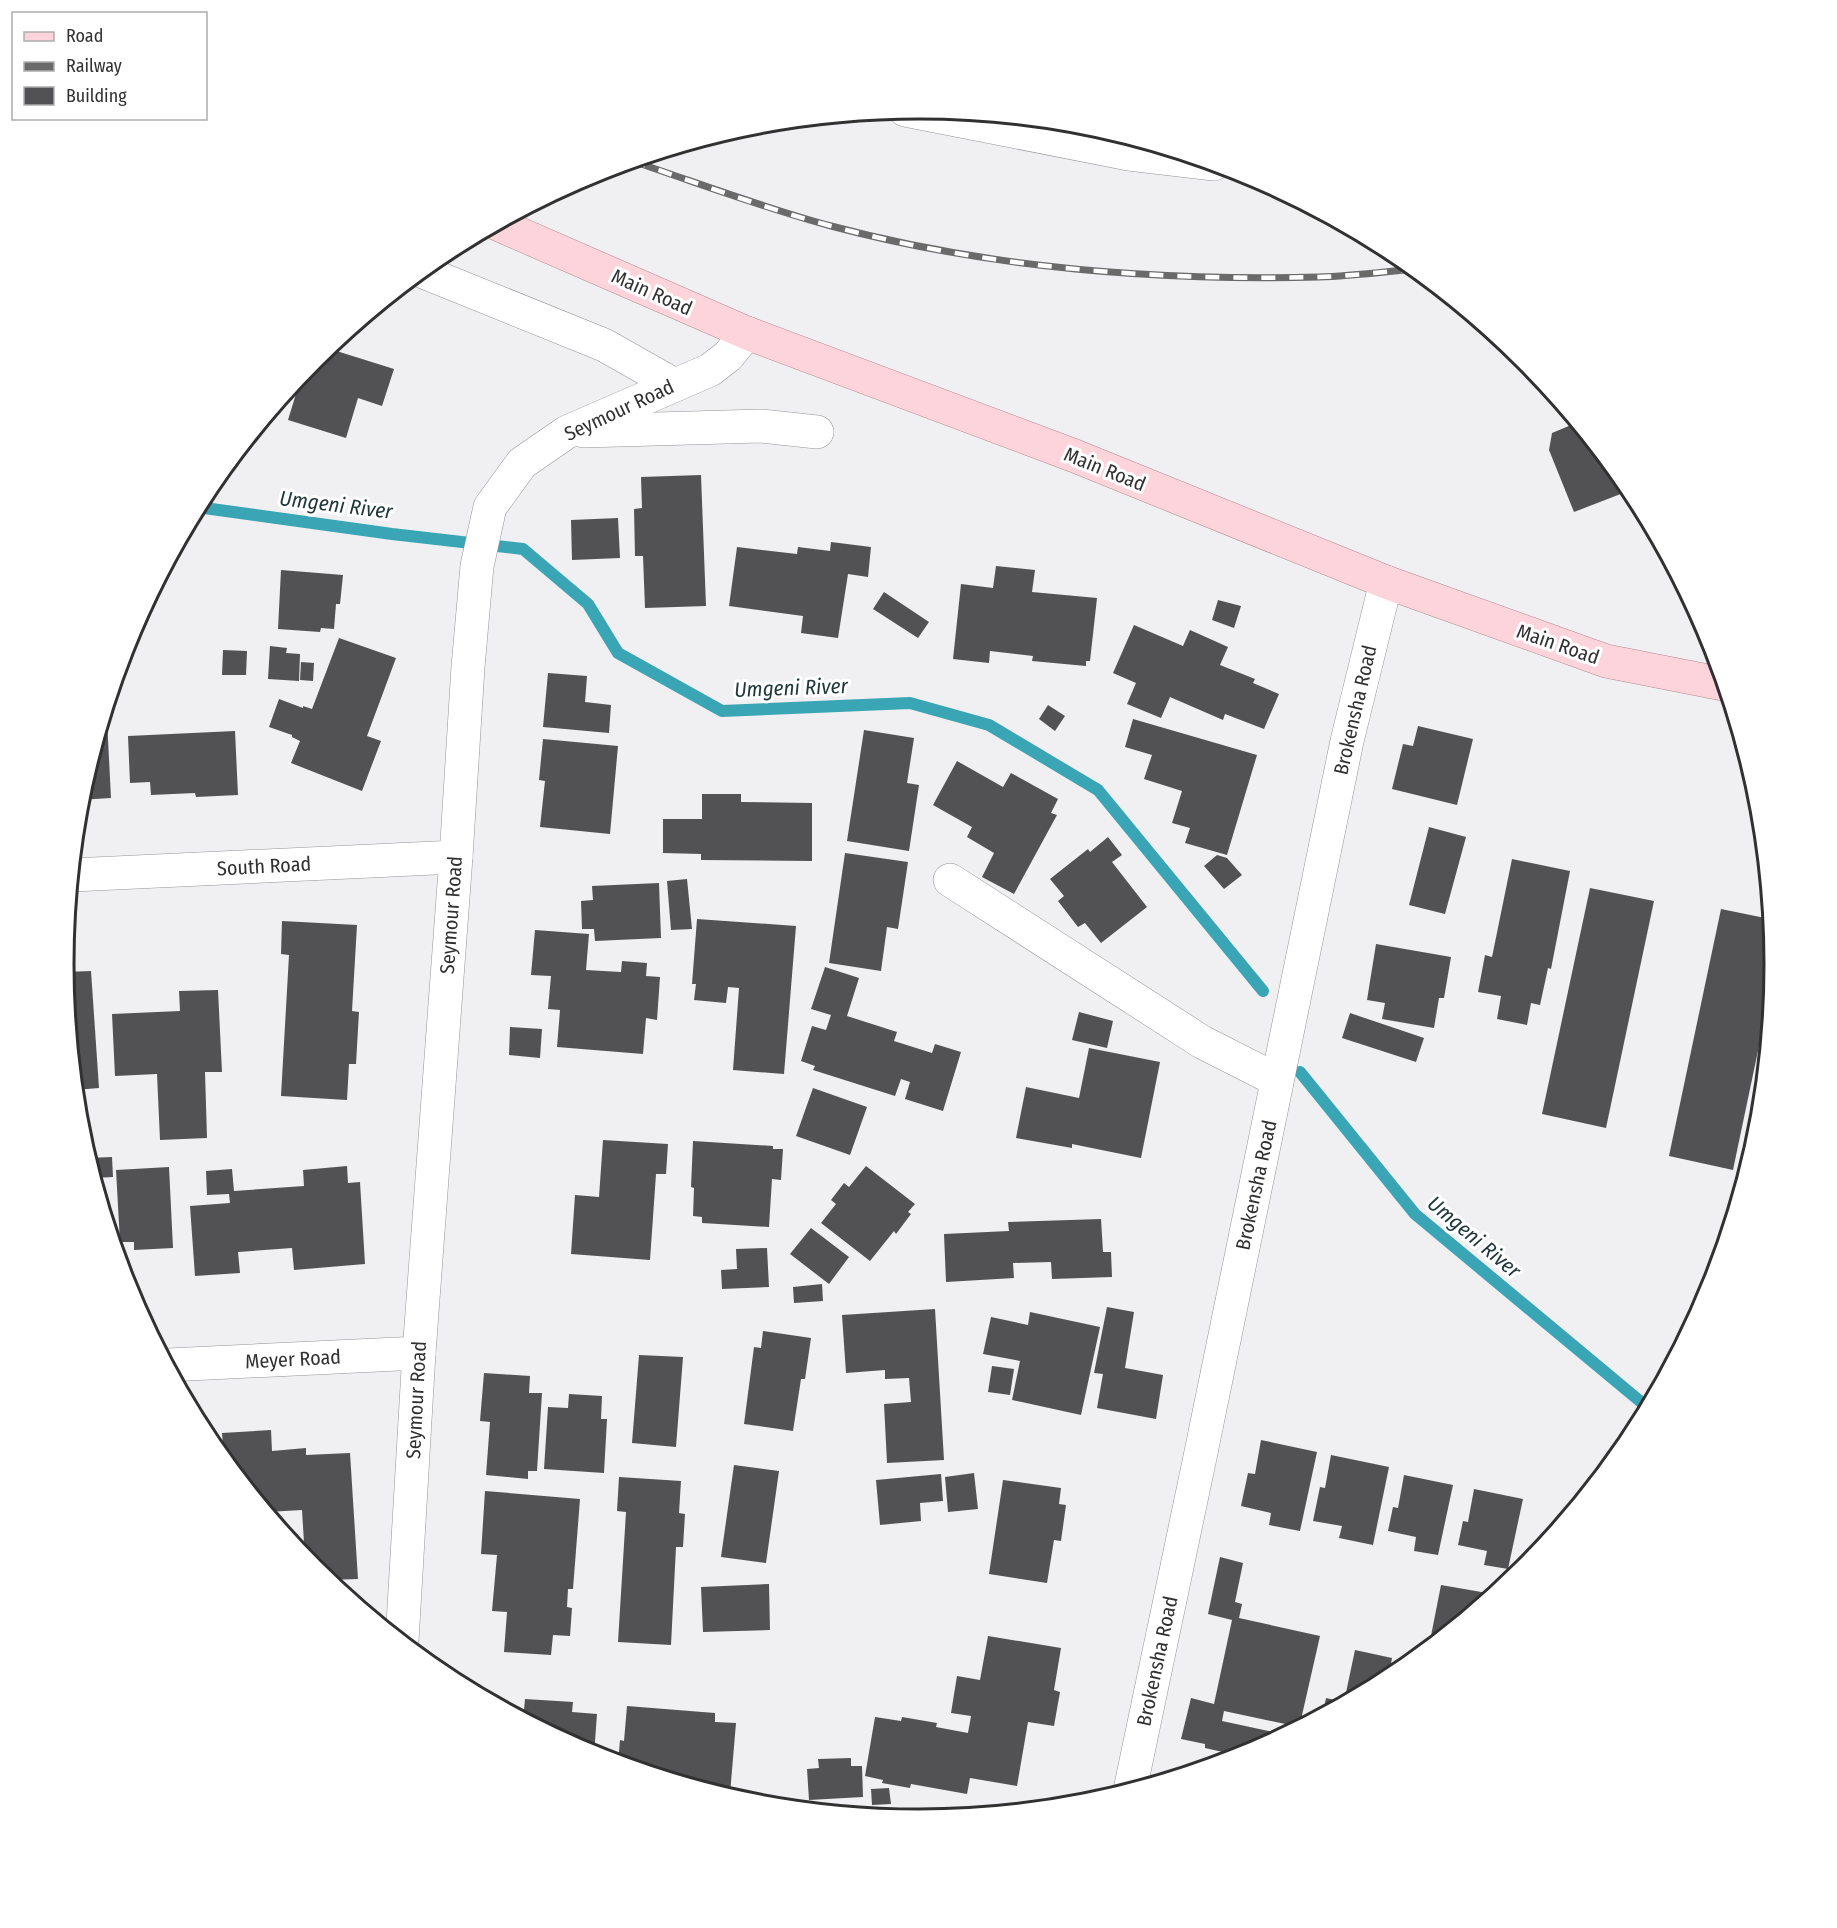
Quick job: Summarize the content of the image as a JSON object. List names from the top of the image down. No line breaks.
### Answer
{"streets":{"main road":["Main Road"],"street":["Seymour Road","Brokensha Road","South Road","Meyer Road"]},"crossings":[["Main Road","Seymour Road"],["Main Road","Brokensha Road"],["Seymour Road","South Road"],["Seymour Road","Meyer Road"]],"water":["Umgeni River"],"legend":["Road","Railway","Building"]}
